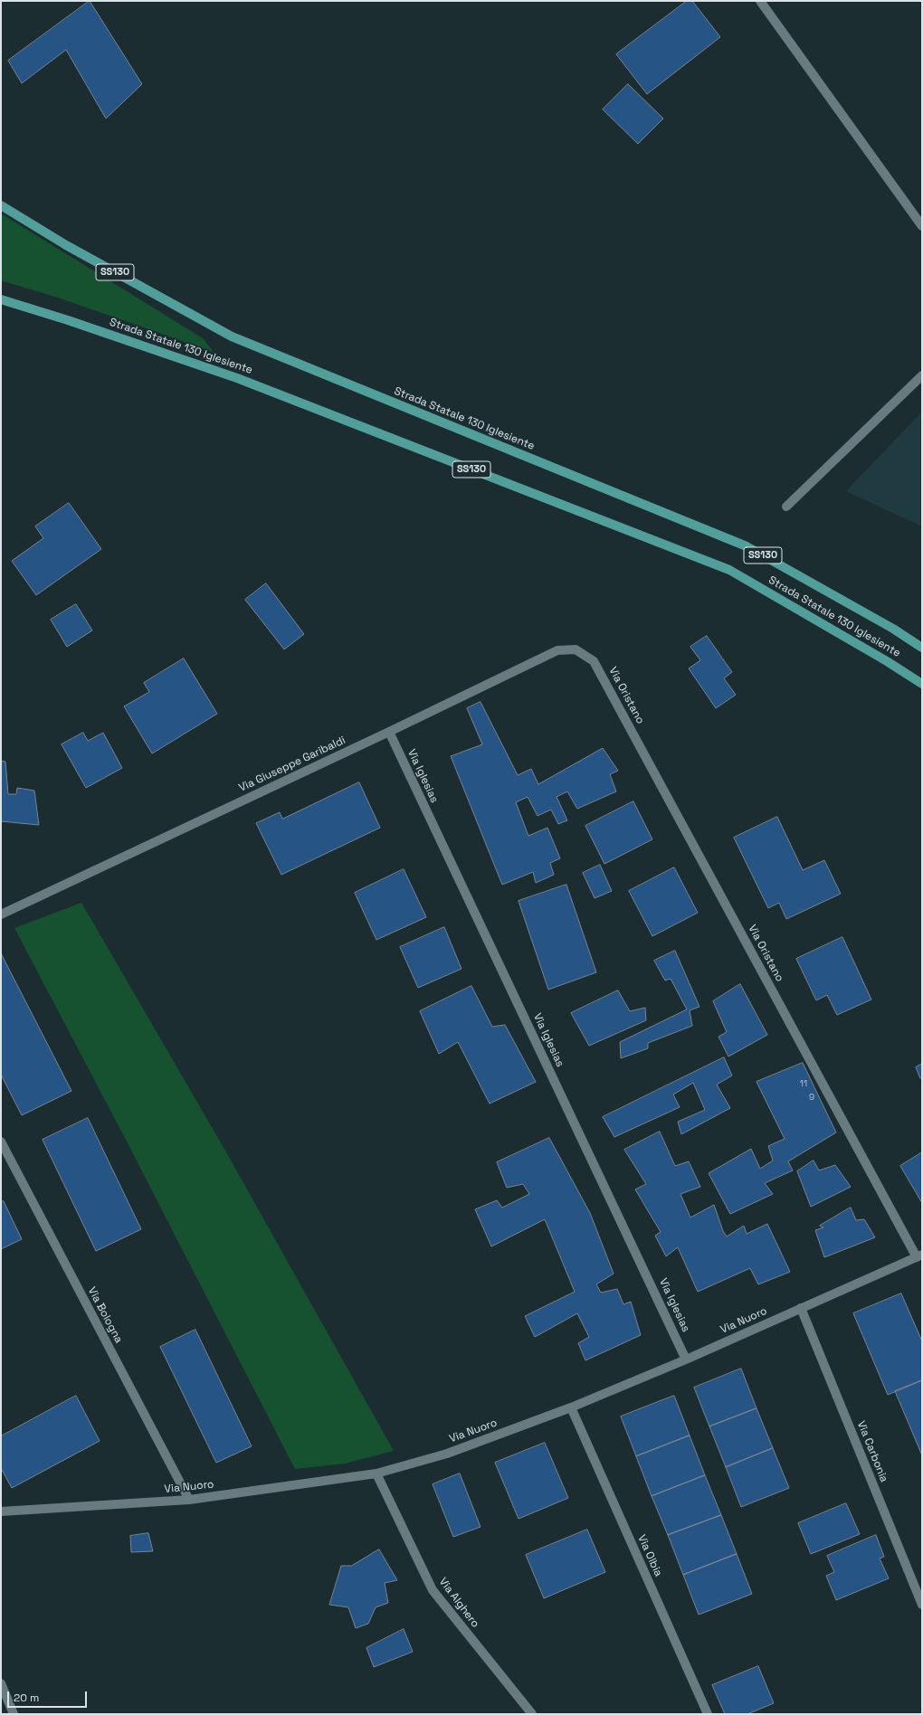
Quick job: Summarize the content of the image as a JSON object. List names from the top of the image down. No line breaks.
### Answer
{"streets":{"main road":["SS130","Strada Statale 130 Iglesiente"],"street":["Via Oristano","Via Giuseppe Garibaldi","Via Iglesias","Via Bologna","Via Nuoro","Via Carbonia","Via Olbia","Via Alghero"]},"crossings":[["Via Oristano","Via Giuseppe Garibaldi"],["Via Oristano","Via Nuoro"],["Via Giuseppe Garibaldi","Via Iglesias"],["Via Iglesias","Via Nuoro"],["Via Bologna","Via Nuoro"],["Via Nuoro","Via Carbonia"],["Via Nuoro","Via Olbia"],["Via Nuoro","Via Alghero"]],"house_numbers":["11","9"],"scale_bar":"20 m"}
